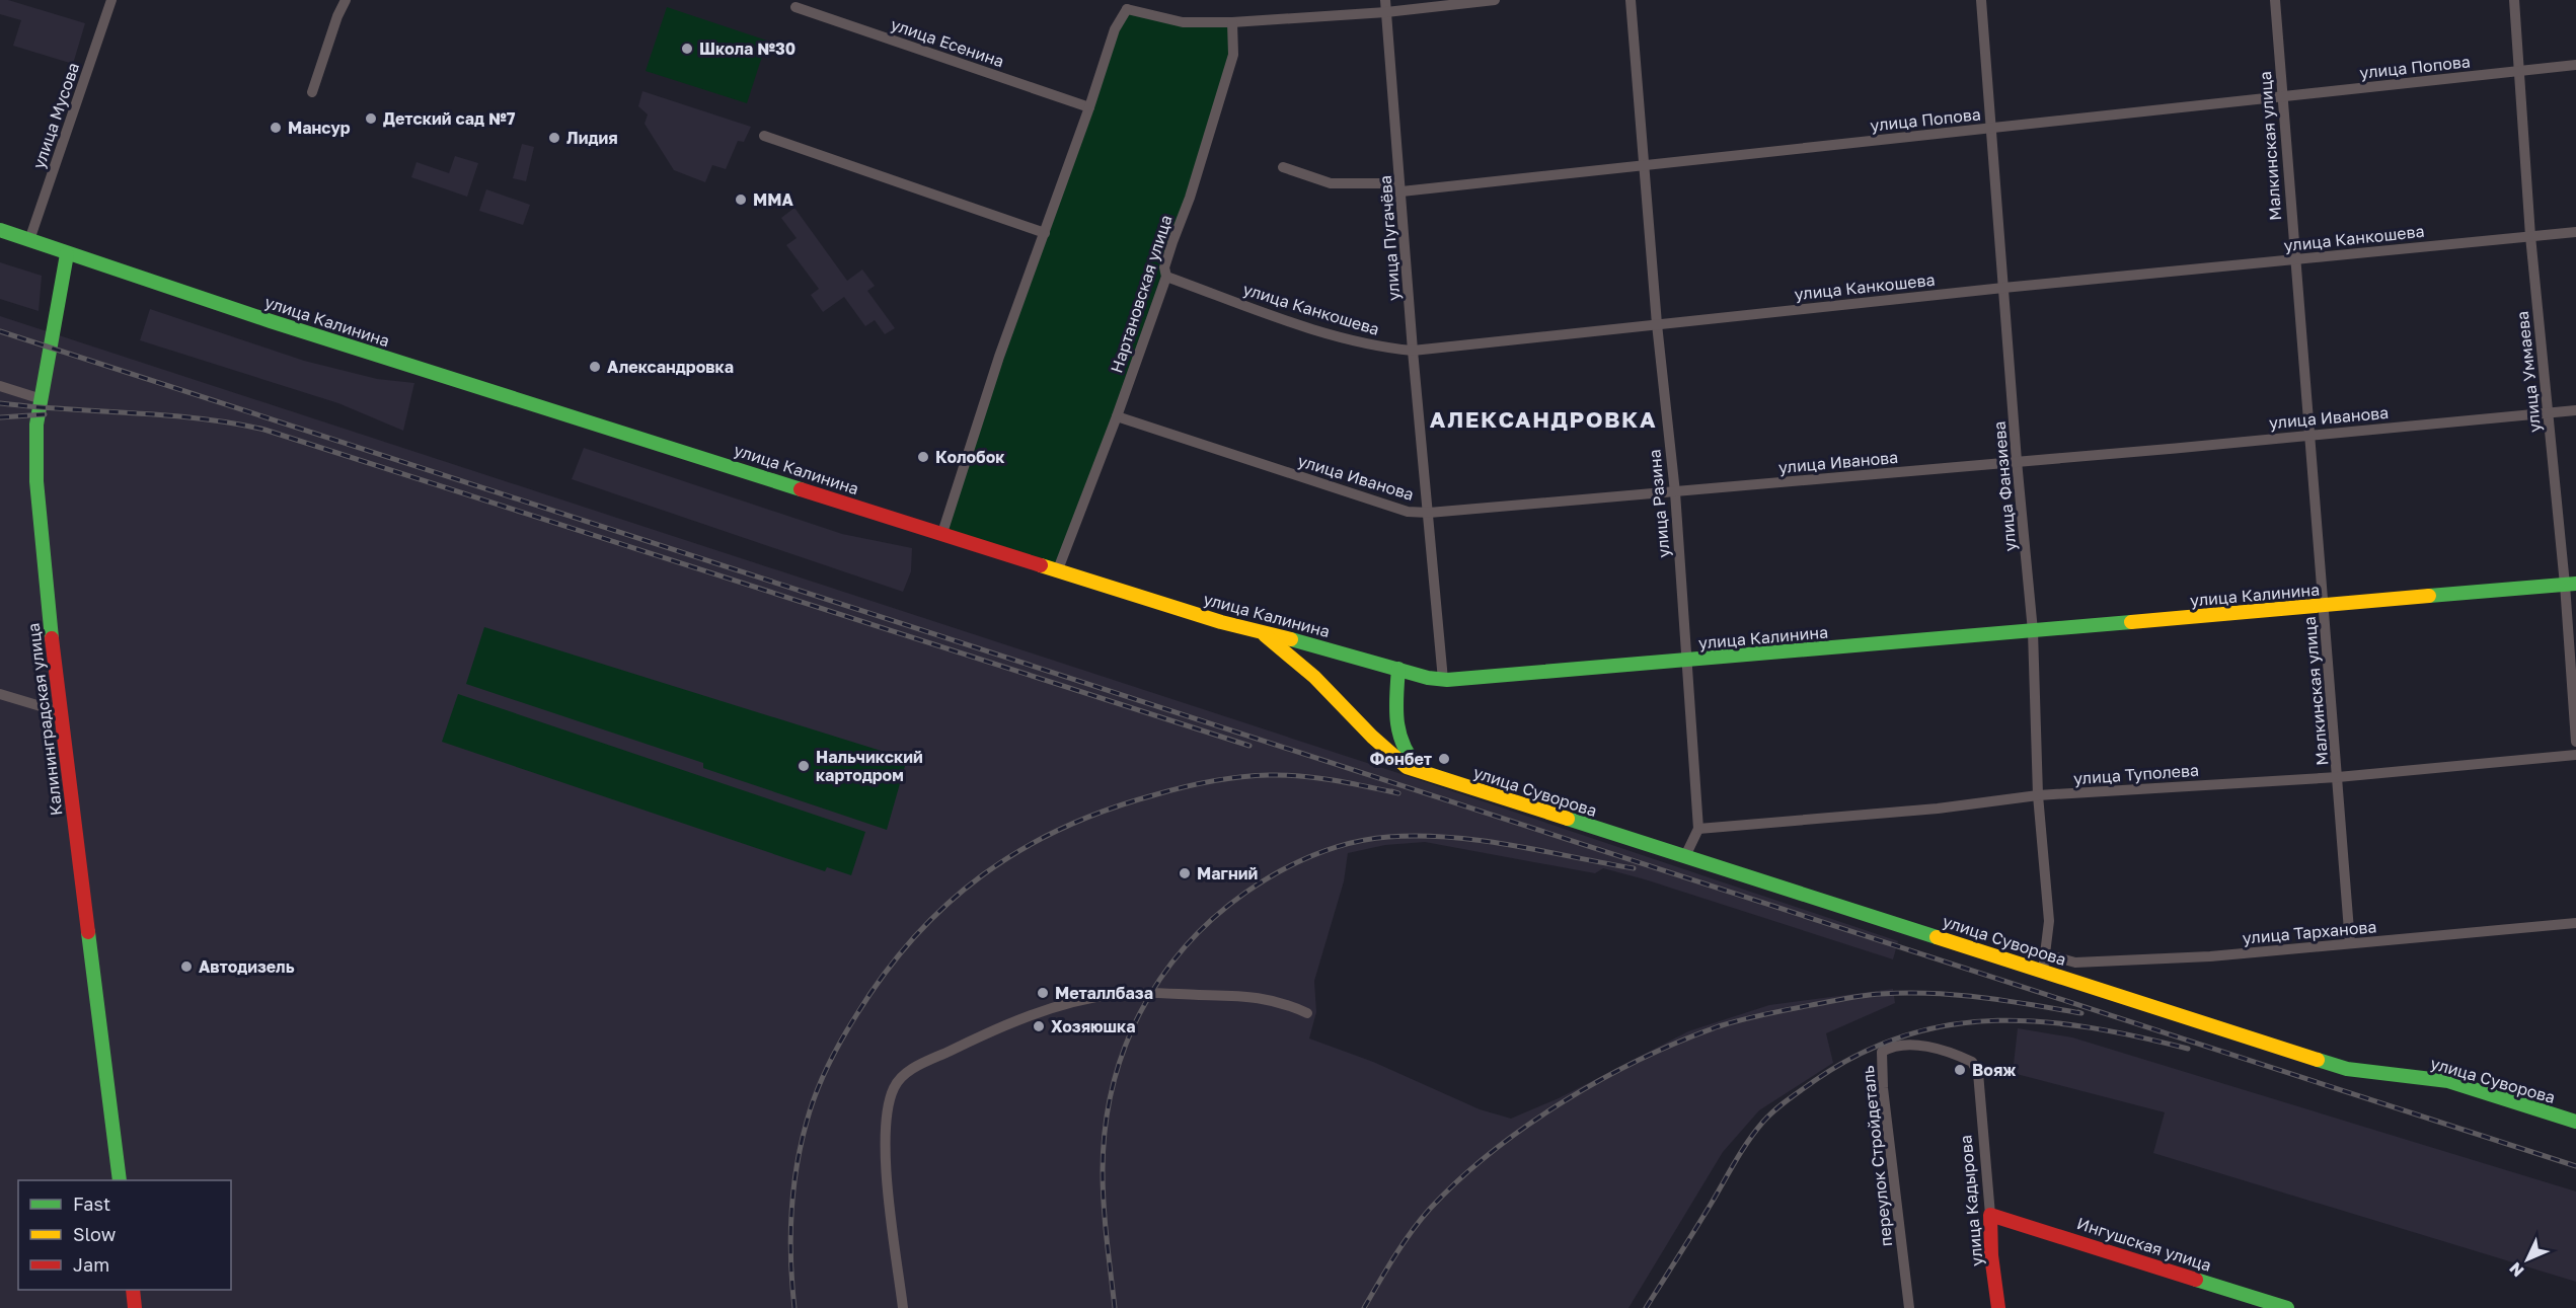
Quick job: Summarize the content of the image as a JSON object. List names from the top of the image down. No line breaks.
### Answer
{"streets":{"main road":["улица Калинина","Калининградская улица","улица Суворова","улица Кадырова","Ингушская улица"],"street":["улица Есенина","улица Попова","улица Мусова","Малкинская улица","улица Пугачёва","улица Канкошева","Нартановская улица","улица Уммаева","улица Иванова","улица Фанзиева","улица Разина","улица Туполева","улица Тарханова","переулок Стройдеталь"]},"crossings":[["улица Попова","Малкинская улица"],["улица Попова","улица Пугачёва"],["улица Попова","улица Уммаева"],["улица Попова","улица Фанзиева"],["улица Попова","улица Разина"],["улица Мусова","улица Калинина"],["Малкинская улица","улица Канкошева"],["Малкинская улица","улица Калинина"],["Малкинская улица","улица Иванова"],["Малкинская улица","улица Туполева"],["Малкинская улица","улица Тарханова"],["улица Пугачёва","улица Канкошева"],["улица Пугачёва","улица Калинина"],["улица Пугачёва","улица Иванова"],["улица Канкошева","Нартановская улица"],["улица Канкошева","улица Уммаева"],["улица Канкошева","улица Фанзиева"],["улица Канкошева","улица Разина"],["Нартановская улица","улица Калинина"],["Нартановская улица","улица Иванова"],["улица Калинина","улица Уммаева"],["улица Калинина","улица Фанзиева"],["улица Калинина","улица Разина"],["улица Калинина","Калининградская улица"],["улица Калинина","улица Суворова"],["улица Уммаева","улица Иванова"],["улица Иванова","улица Фанзиева"],["улица Иванова","улица Разина"],["улица Фанзиева","улица Туполева"],["улица Фанзиева","улица Суворова"],["улица Фанзиева","улица Тарханова"],["улица Разина","улица Туполева"],["улица Разина","улица Суворова"],["переулок Стройдеталь","улица Кадырова"],["улица Кадырова","Ингушская улица"]],"districts":["АЛЕКСАНДРОВКА"],"places":["Школа №30","Детский сад №7","Мансур","Лидия","MMA","Александровка","Колобок","Фонбет","Нальчикский картодром","Магний","Автодизель","Металлбаза","Хозяюшка","Вояж"],"legend":["Fast","Slow","Jam"],"north":"bottom left"}
